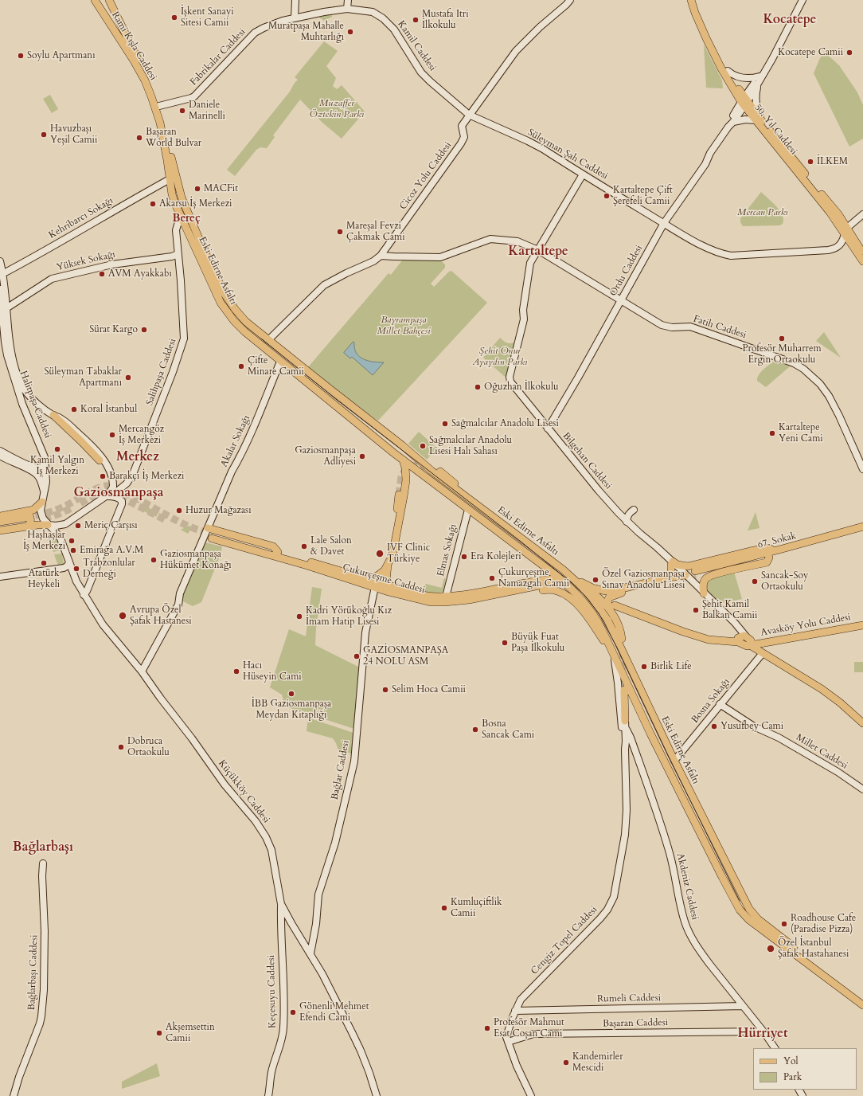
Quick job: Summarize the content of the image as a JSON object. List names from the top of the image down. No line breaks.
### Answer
{"streets":{"main road":["Rami Kışla Caddesi","50. Yıl Caddesi","Eski Edirne Asfaltı","67. Sokak","Çukurçeşme Caddesi","Avasköy Yolu Caddesi"],"street":["Kamil Caddesi","Fabrikalar Caddesi","Süleyman Şah Caddesi","Cicoz Yolu Caddesi","Kehribarcı Sokağı","Yüksek Sokağı","Ordu Caddesi","Fatih Caddesi","Salihpaşa Caddesi","Halitpaşa Caddesi","Akalar Sokağı","Bilgehan Caddesi","Elmas Sokağı","Bosna Sokağı","Millet Caddesi","Bağlar Caddesi","Küçükköy Caddesi","Akdeniz Caddesi","Cengiz Topel Caddesi","Bağlarbaşı Caddesi","Keçesuyu Caddesi","Rumeli Caddesi","Başaran Caddesi"]},"crossings":[["Rami Kışla Caddesi","Fabrikalar Caddesi"],["Rami Kışla Caddesi","Kehribarcı Sokağı"],["Rami Kışla Caddesi","Eski Edirne Asfaltı"],["Kamil Caddesi","Fabrikalar Caddesi"],["Kamil Caddesi","Süleyman Şah Caddesi"],["Fabrikalar Caddesi","Eski Edirne Asfaltı"],["50. Yıl Caddesi","Süleyman Şah Caddesi"],["50. Yıl Caddesi","Ordu Caddesi"],["Süleyman Şah Caddesi","Cicoz Yolu Caddesi"],["Süleyman Şah Caddesi","Ordu Caddesi"],["Cicoz Yolu Caddesi","Eski Edirne Asfaltı"],["Cicoz Yolu Caddesi","Fatih Caddesi"],["Kehribarcı Sokağı","Eski Edirne Asfaltı"],["Kehribarcı Sokağı","Halitpaşa Caddesi"],["Yüksek Sokağı","Salihpaşa Caddesi"],["Yüksek Sokağı","Halitpaşa Caddesi"],["Eski Edirne Asfaltı","Salihpaşa Caddesi"],["Eski Edirne Asfaltı","Akalar Sokağı"],["Eski Edirne Asfaltı","Elmas Sokağı"],["Eski Edirne Asfaltı","Bosna Sokağı"],["Eski Edirne Asfaltı","Cengiz Topel Caddesi"],["Ordu Caddesi","Fatih Caddesi"],["Ordu Caddesi","Bilgehan Caddesi"],["Fatih Caddesi","Bilgehan Caddesi"],["Salihpaşa Caddesi","Halitpaşa Caddesi"],["Salihpaşa Caddesi","Küçükköy Caddesi"],["Halitpaşa Caddesi","Küçükköy Caddesi"],["Akalar Sokağı","Küçükköy Caddesi"],["Elmas Sokağı","Çukurçeşme Caddesi"],["Çukurçeşme Caddesi","Bağlar Caddesi"],["Bosna Sokağı","Millet Caddesi"],["Bağlar Caddesi","Küçükköy Caddesi"],["Küçükköy Caddesi","Keçesuyu Caddesi"],["Akdeniz Caddesi","Cengiz Topel Caddesi"],["Akdeniz Caddesi","Rumeli Caddesi"],["Akdeniz Caddesi","Başaran Caddesi"],["Cengiz Topel Caddesi","Rumeli Caddesi"],["Cengiz Topel Caddesi","Başaran Caddesi"]],"districts":["Kocatepe","Bereç","Kartaltepe","Merkez","Gaziosmanpaşa","Bağlarbaşı","Hürriyet"],"parks":["Muzaffer Öztekin Parkı","Mercan Parkı","Bayrampaşa Millet Bahçesi","Şehit Onur Ayaydın Parkı"],"places":["İşkent Sanayi Sitesi Camii","Mustafa Itri İlkokulu","Muratpaşa Mahalle Muhtarlığı","Kocatepe Camii","Soylu Apartmanı","Daniele Marinelli","Havuzbaşı Yeşil Camii","Başaran World Bulvar","İLKEM","MACFit","Kartaltepe Çift Şerefeli Camii","Akarsu İş Merkezi","Mareşal Fevzi Çakmak Cami","AVM Ayakkabı","Sürat Kargo","Profesör Muharrem Ergin Ortaokulu","Çifte Minare Camii","Süleyman Tabaklar Apartmanı","Oğuzhan İlkokulu","Koral İstanbul","Sağmalcılar Anadolu Lisesi","Kartaltepe Yeni Cami","Mercangöz İş Merkezi","Sağmalcılar Anadolu Lisesi Halı Sahası","Kamil Yalgın İş Merkezi","Gaziosmanpaşa Adliyesi","Barakçı İş Merkezi","Huzur Mağazası","Meriç Çarşısı","Haşhaşlar İş Merkezi","Lale Salon & Davet","Emirağa A.V.M","IVF Clinic Türkiye","Era Kolejleri","Gaziosmanpaşa Hükümet Konağı","Atatürk Heykeli","Trabzonlular Derneği","Çukurçeşme Namazgah Camii","Özel Gaziosmanpaşa Sınav Anadolu Lisesi","Sancak-Soy Ortaokulu","Şehit Kamil Balkan Camii","Avrupa Özel Şafak Hastanesi","Kadri Yörükoğlu Kız İmam Hatip Lisesi","Büyük Fuat Paşa İlkokulu","GAZİOSMANPAŞA 24 NOLU ASM","Birlik Life","Hacı Hüseyin Cami","Selim Hoca Camii","İBB Gaziosmanpaşa Meydan Kitaplığı","Yusufbey Cami","Bosna Sancak Cami","Dobruca Ortaokulu","Kumluçiftlik Camii","Roadhouse Cafe (Paradise Pizza)","Özel İstanbul Şafak Hastahanesi","Gönenli Mehmet Efendi Cami","Profesör Mahmut Esat Coşan Cami","Akşemsettin Camii","Kandemirler Mescidi"],"legend":["Yol","Park"]}
